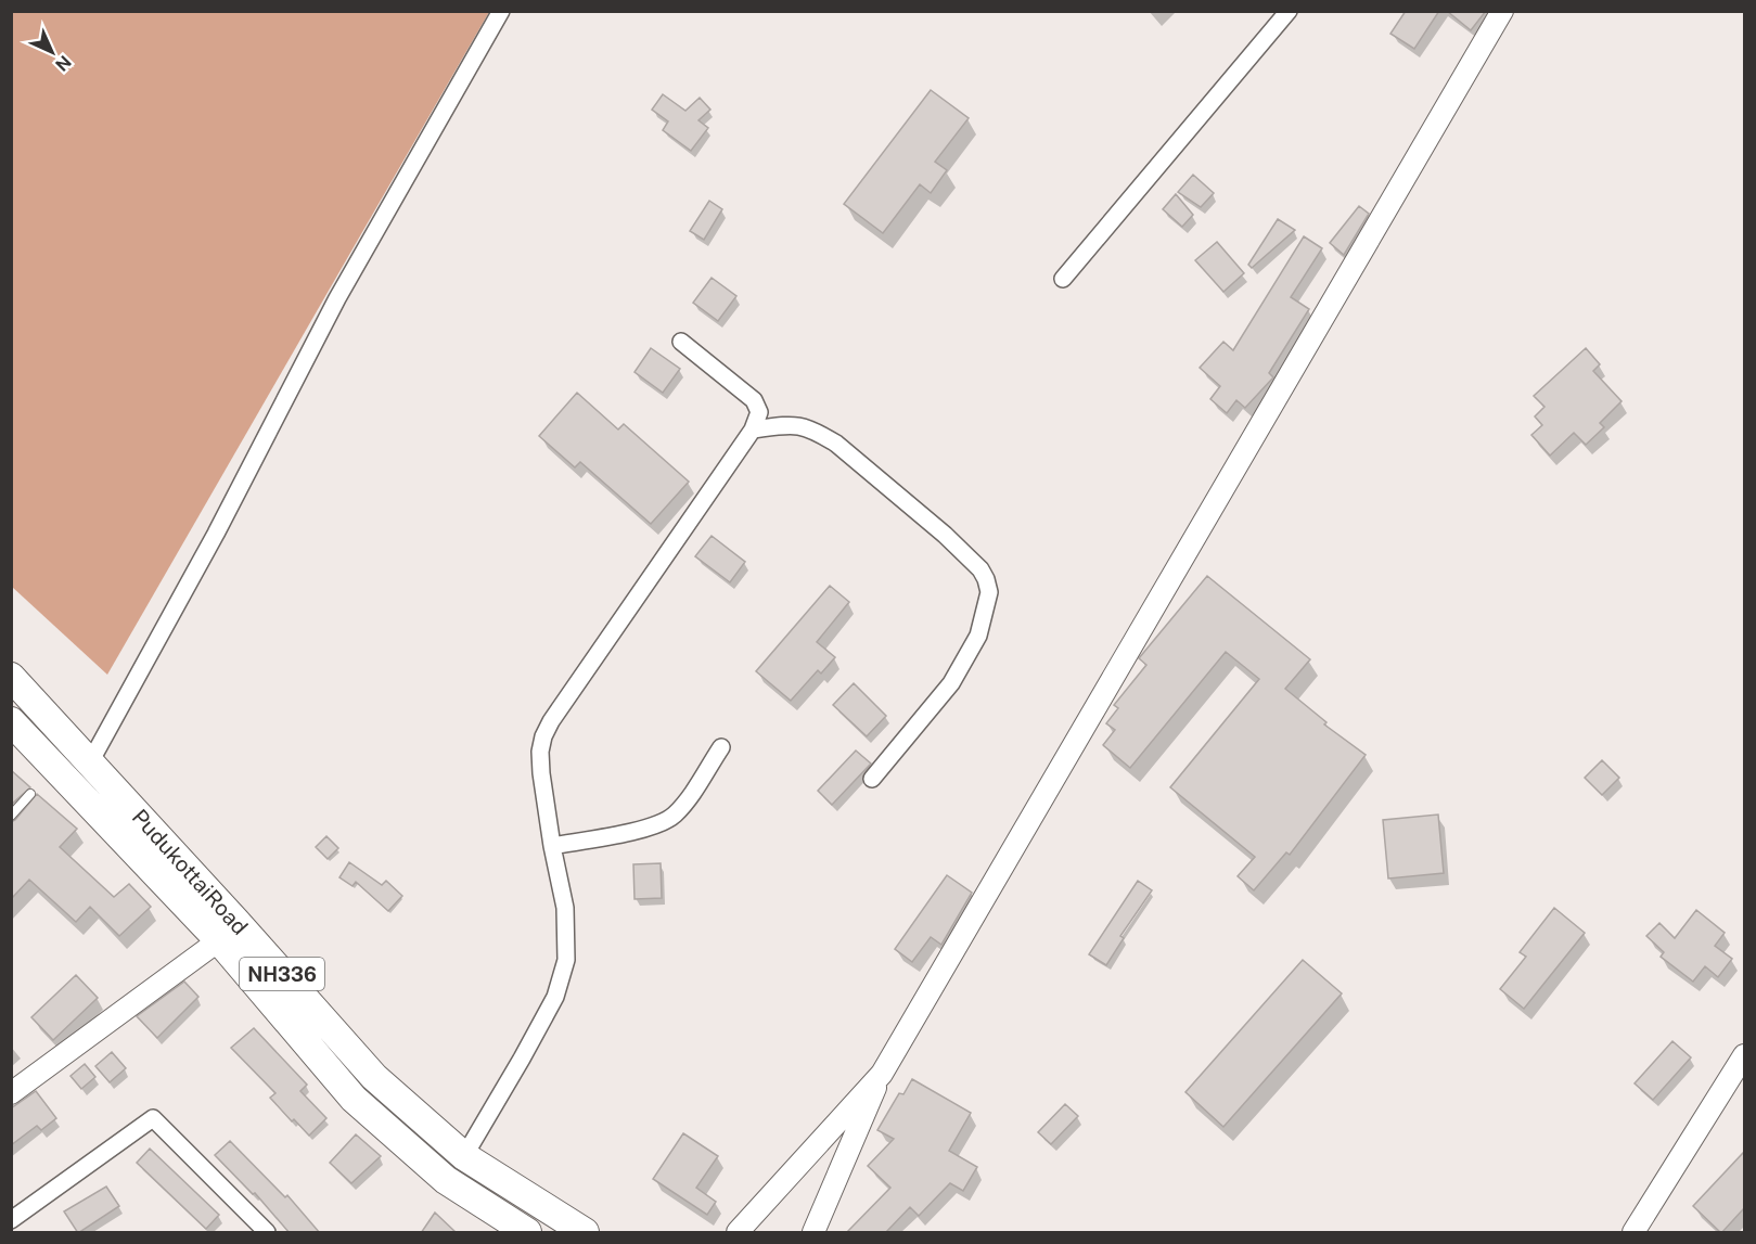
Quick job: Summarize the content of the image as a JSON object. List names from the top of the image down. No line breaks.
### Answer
{"streets":{"highway":["PudukottaiRoad","NH336"]},"crossings":[["PudukottaiRoad","NH336"]],"north":"bottom right"}
